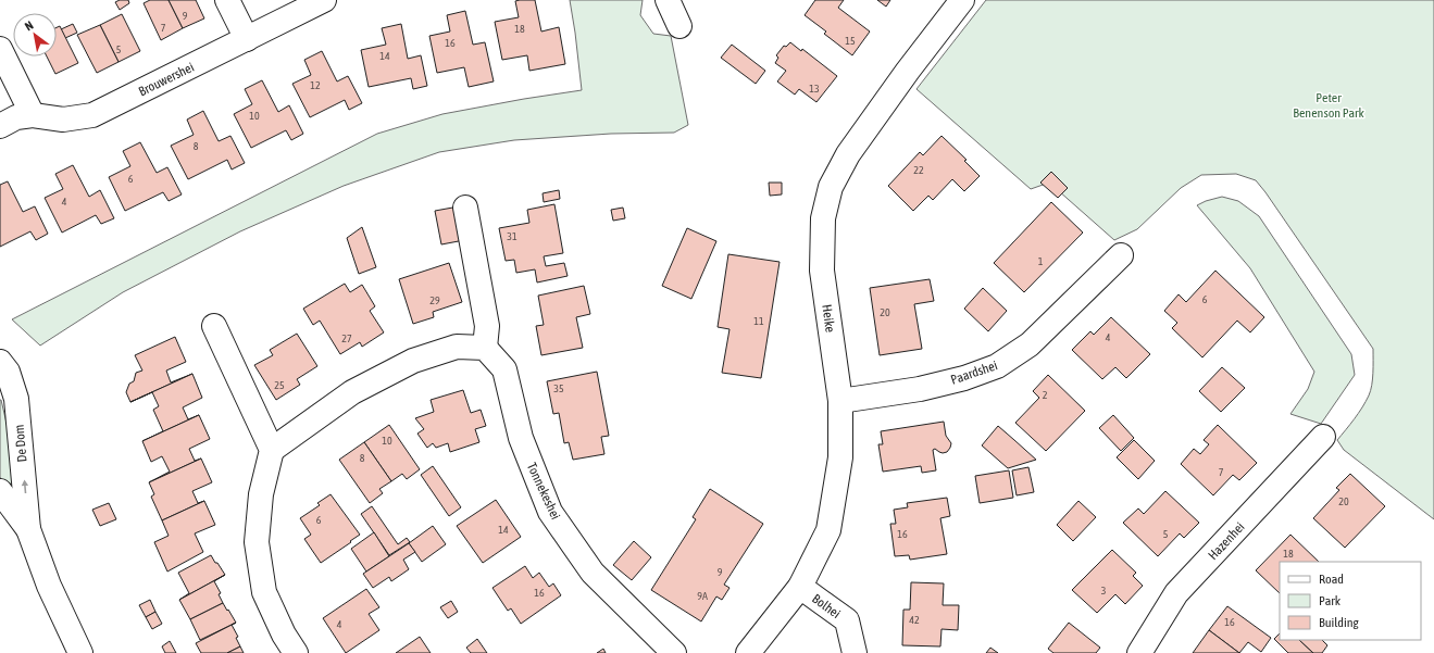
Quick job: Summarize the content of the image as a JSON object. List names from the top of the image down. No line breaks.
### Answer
{"streets":{"street":["Brouwershei","Heike","Paardshei","De Dom","Tonnekeshei","Hazenhei","Bolhei"]},"crossings":[["Heike","Paardshei"],["Heike","Bolhei"]],"one_way":["De Dom"],"parks":["Peter Benenson Park"],"house_numbers":["9","7","18","15","16","5","14","12","13","10","8","22","6","4","31","1","6","29","20","11","4","27","25","35","2","10","8","7","20","6","14","16","5","18","9","3","16","9A","42","16","4"],"legend":["Road","Park","Building"],"north":"top left"}
